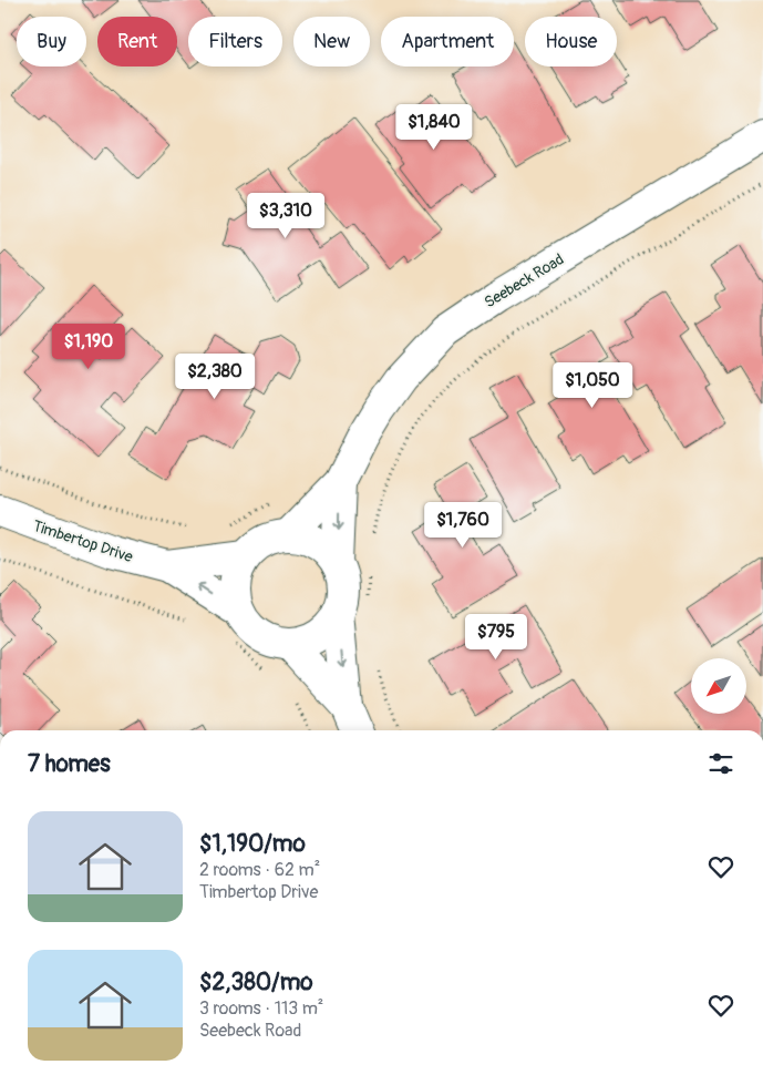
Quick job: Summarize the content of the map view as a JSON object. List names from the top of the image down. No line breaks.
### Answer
{"streets":{"street":["Seebeck Road","Timbertop Drive"]},"crossings":[["Seebeck Road","Timbertop Drive"]],"north":"bottom left","page":{"chip":["Buy","Rent","Filters","New","Apartment","House"],"price":["$1,840","$3,310","$1,190","$2,380","$1,050","$1,760","$795"],"heading":"7 homes","list":[{"name":"$1,190/mo","note":"2 rooms · 62 m² · Timbertop Drive"},{"name":"$2,380/mo","note":"3 rooms · 113 m² · Seebeck Road"}]}}
